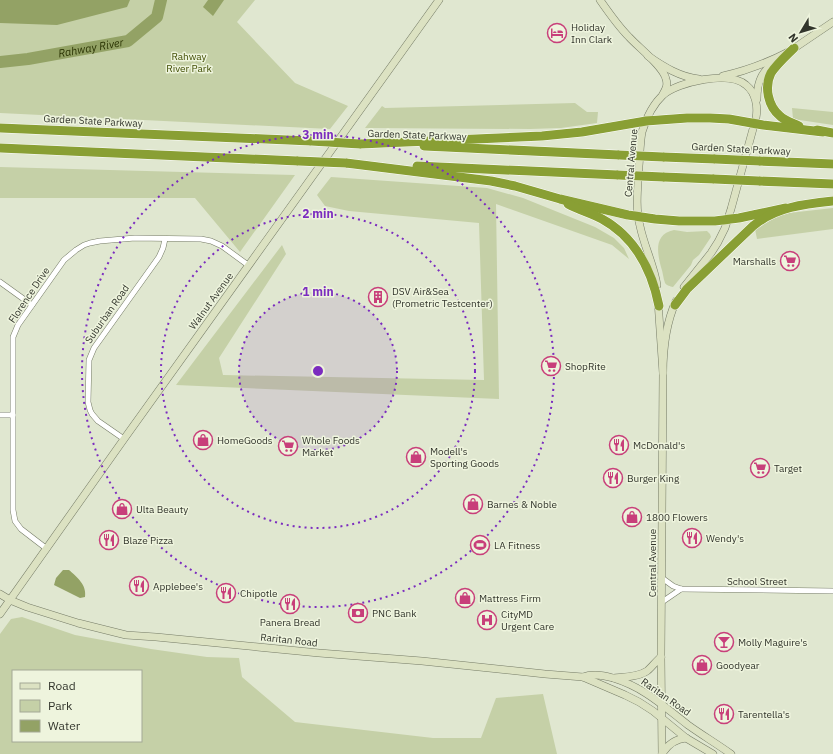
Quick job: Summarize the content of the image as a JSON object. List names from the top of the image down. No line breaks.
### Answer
{"streets":{"highway":["Garden State Parkway"],"main road":["Central Avenue","Walnut Avenue","Raritan Road"],"street":["Florence Drive","Suburban Road","School Street"]},"crossings":[["Central Avenue","School Street"],["Central Avenue","Raritan Road"],["Florence Drive","Walnut Avenue"],["Florence Drive","Suburban Road"],["Walnut Avenue","Suburban Road"],["Walnut Avenue","Raritan Road"]],"water":["Rahway River"],"parks":["Rahway River Park"],"places":{"hotel":["Holiday Inn Clark"],"supermarket":["Marshalls","ShopRite","Whole Foods Market","Target"],"building":["DSV Air&Sea (Prometric Testcenter)"],"shop":["HomeGoods","Modell's Sporting Goods","Barnes & Noble","Ulta Beauty","1800 Flowers","Mattress Firm","Goodyear"],"restaurant":["McDonald's","Burger King","Wendy's","Blaze Pizza","Applebee's","Chipotle","Panera Bread","Tarentella's"],"sports":["LA Fitness"],"bank":["PNC Bank"],"hospital":["CityMD Urgent Care"],"bar":["Molly Maguire's"]},"legend":["Road","Park","Water"],"north":"bottom left","rings":["3 min","2 min","1 min"]}
